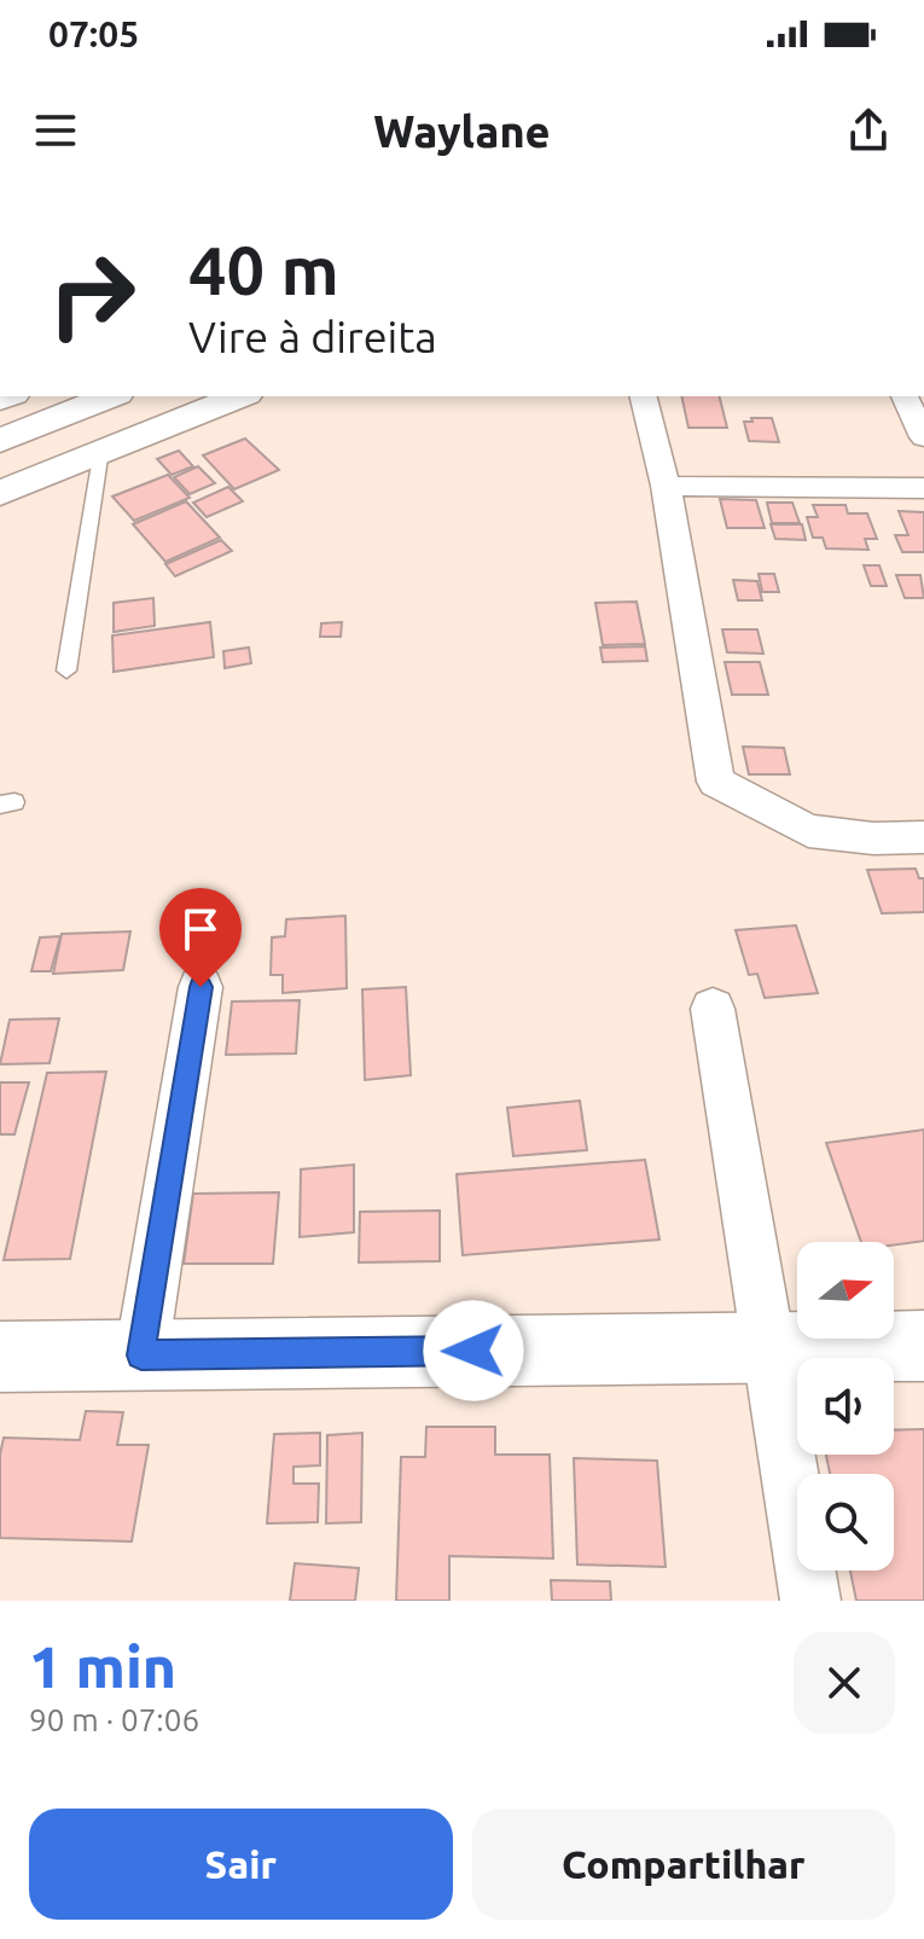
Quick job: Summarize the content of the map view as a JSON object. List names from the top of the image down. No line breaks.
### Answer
{"north":"right","page":{"status":"07:05","header":"Waylane","turn":["40 m","Vire à direita"],"heading":["1 min","90 m · 07:06"],"buttons":["Sair","Compartilhar"]}}
